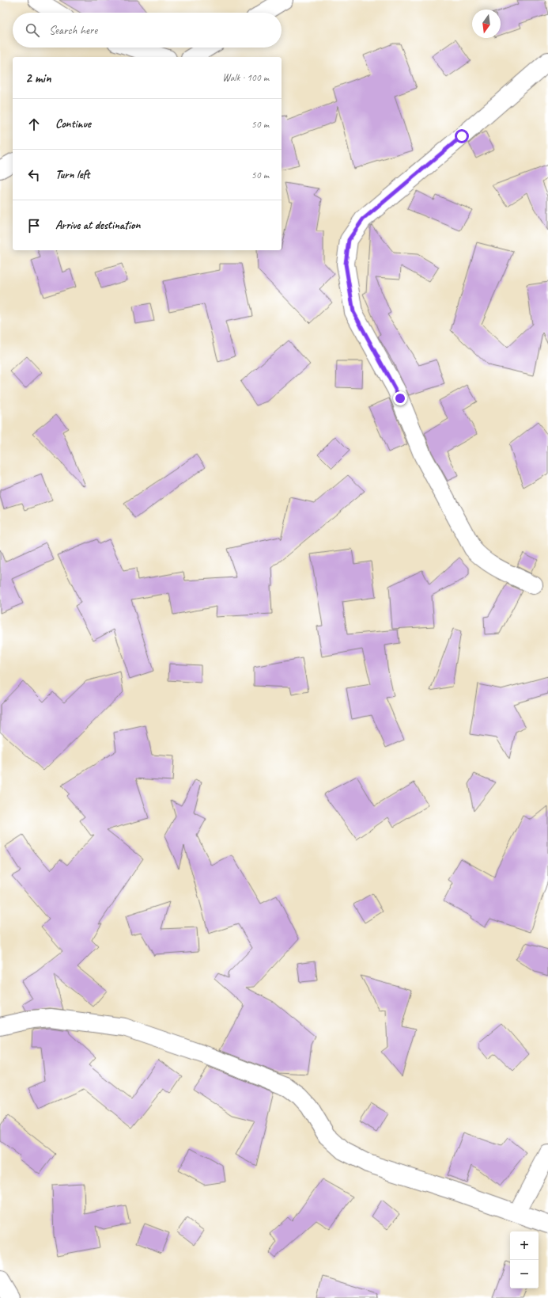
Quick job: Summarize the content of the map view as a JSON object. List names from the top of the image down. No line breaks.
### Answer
{"north":"bottom","page":{"search":"Search here","heading":["2 min","Walk · 100 m"],"list":[["Continue","50 m"],["Turn left","50 m"],"Arrive at destination"],"map_buttons":["+","−"]}}
